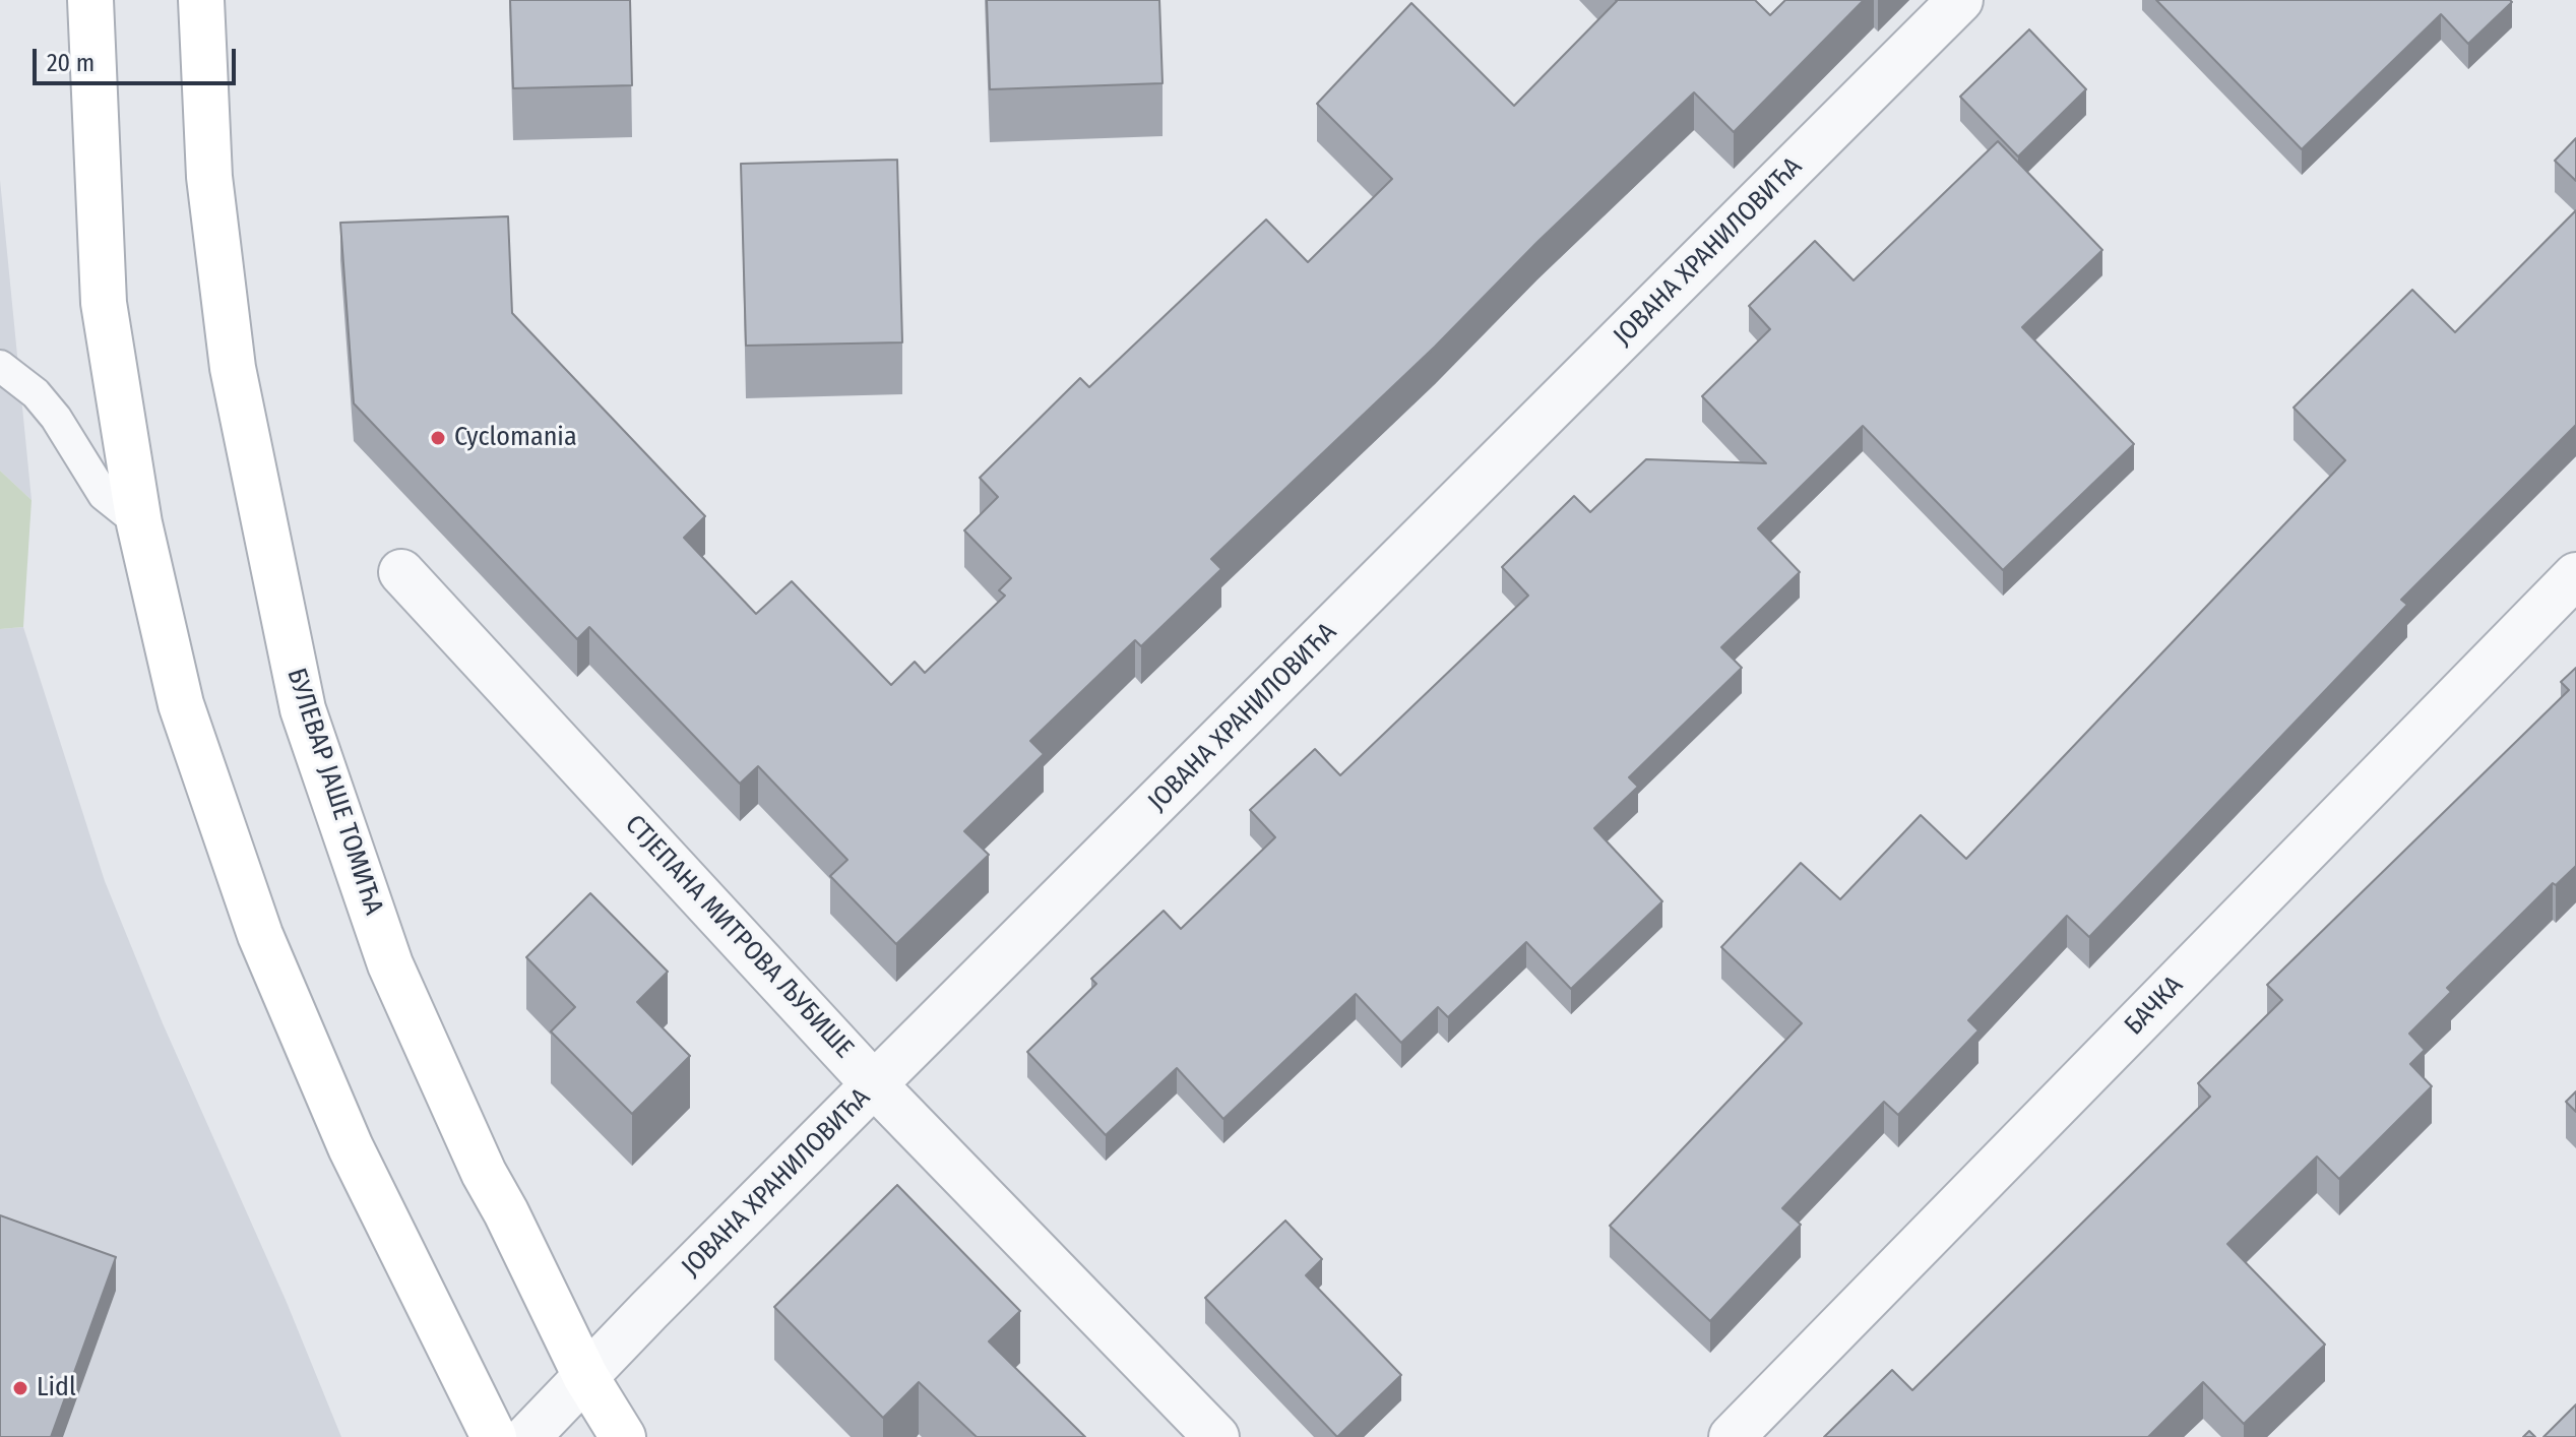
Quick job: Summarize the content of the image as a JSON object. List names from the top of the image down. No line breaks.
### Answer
{"streets":{"main road":["БУЛЕВАР ЈАШЕ ТОМИЋА"],"street":["ЈОВАНА ХРАНИЛОВИЋА","СТЈЕПАНА МИТРОВА ЉУБИШЕ","БАЧКА"]},"crossings":[["ЈОВАНА ХРАНИЛОВИЋА","БУЛЕВАР ЈАШЕ ТОМИЋА"],["ЈОВАНА ХРАНИЛОВИЋА","СТЈЕПАНА МИТРОВА ЉУБИШЕ"]],"places":["Cyclomania","Lidl"],"scale_bar":"20 m"}
